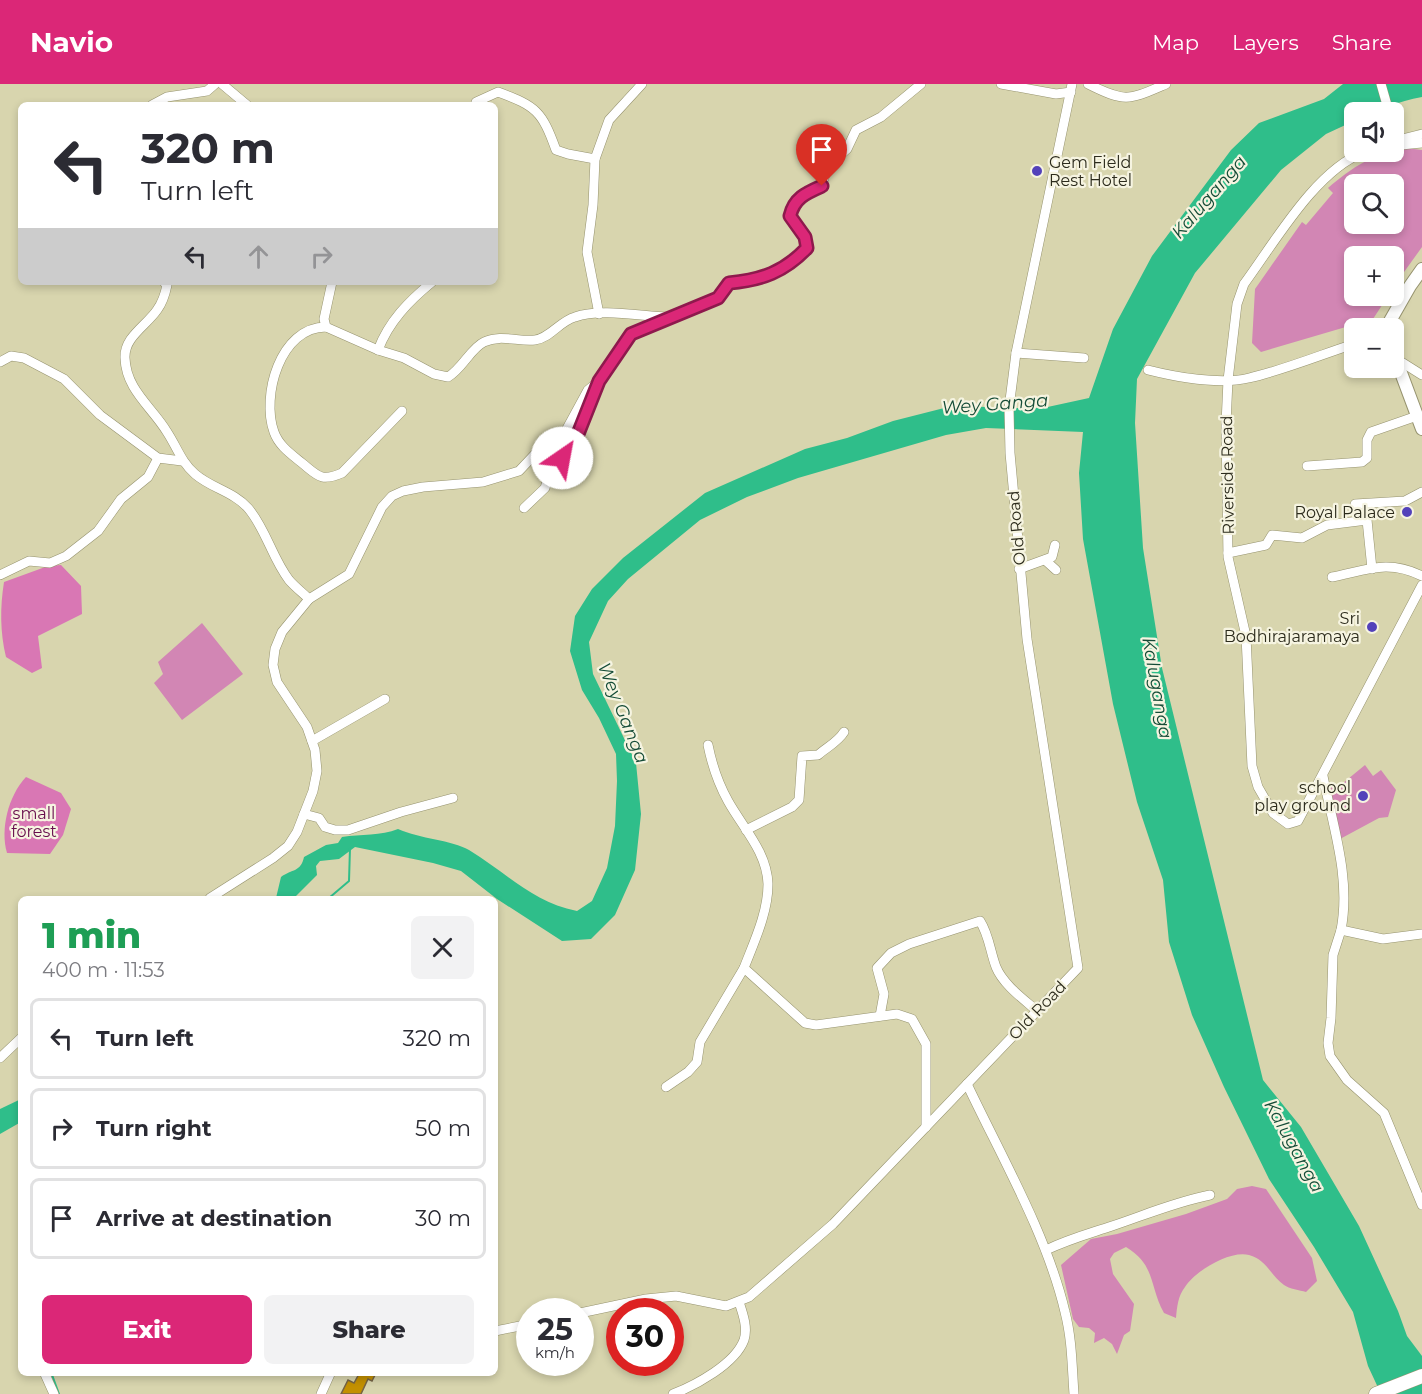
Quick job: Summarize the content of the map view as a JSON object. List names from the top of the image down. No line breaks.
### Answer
{"streets":{"street":["Riverside Road","Old Road"]},"water":["Kaluganga","Wey Ganga"],"parks":["small forest"],"places":["Gem Field Rest Hotel","Royal Palace","Sri Bodhirajaramaya","school play ground"],"page":{"header":"Navio","nav":["Map","Layers","Share"],"map_buttons":["+","−"],"turn":["320 m","Turn left"],"heading":["1 min","400 m · 11:53"],"list":[{"name":"Turn left","value":"320 m"},{"name":"Turn right","value":"50 m"},{"name":"Arrive at destination","value":"30 m"}],"buttons":["Exit","Share"],"speed":"25 km/h","limit":"30"}}
